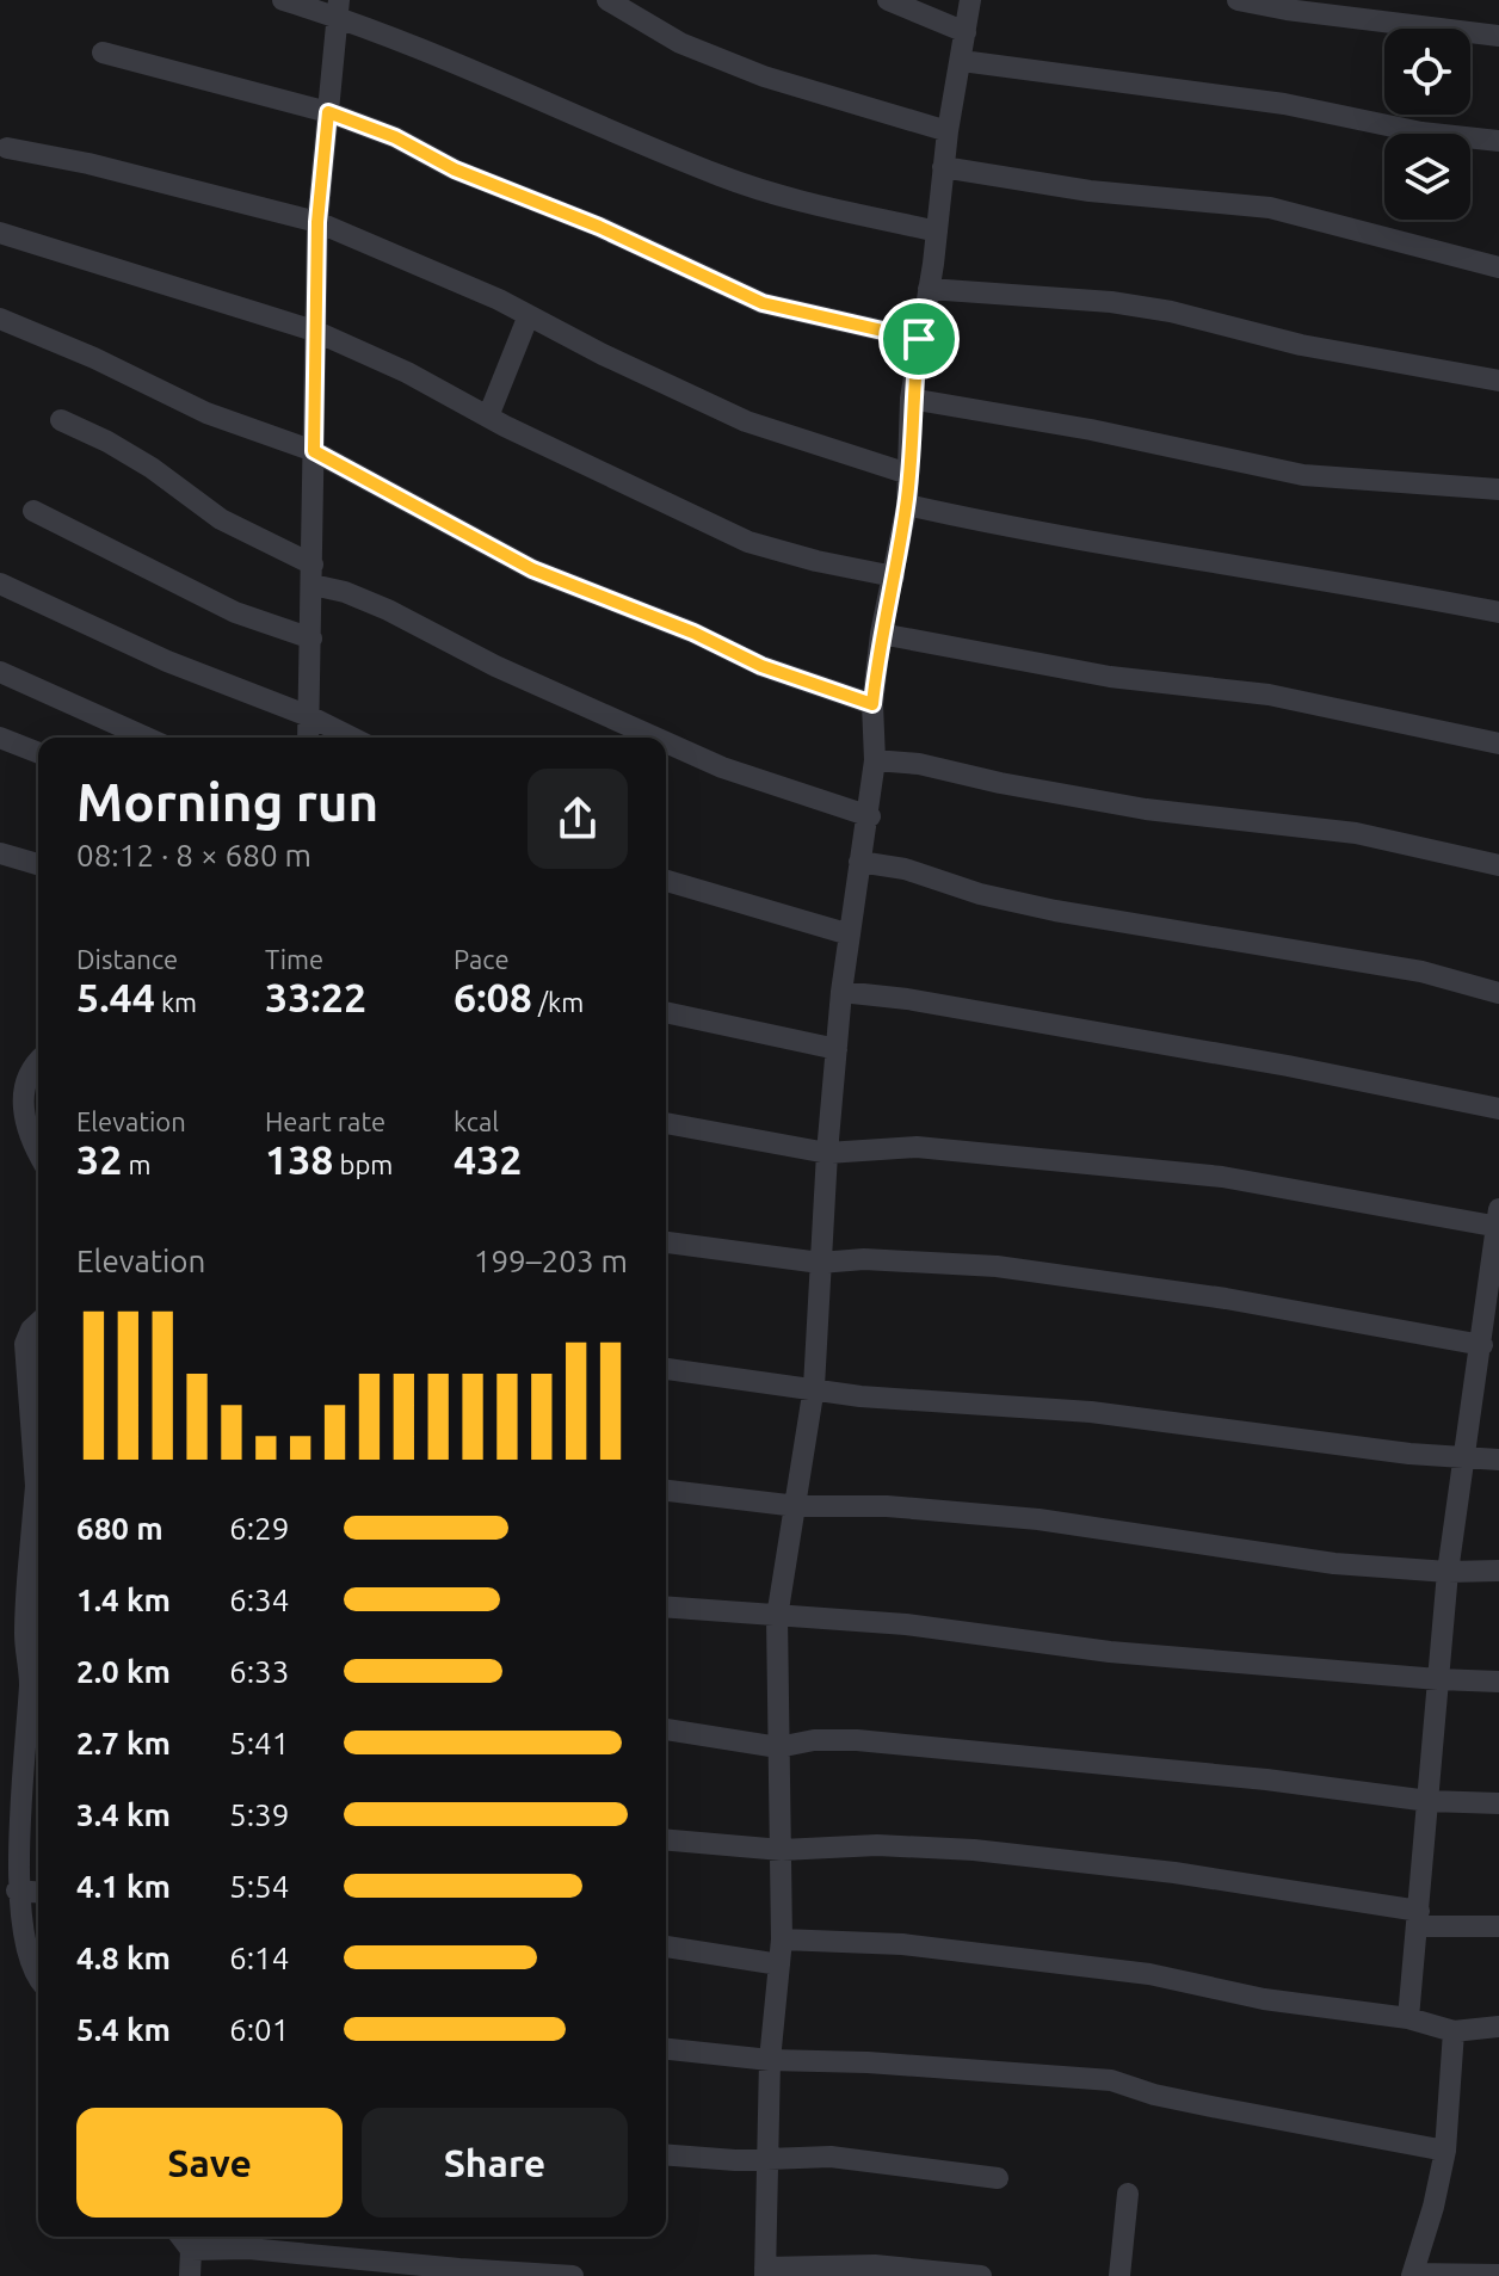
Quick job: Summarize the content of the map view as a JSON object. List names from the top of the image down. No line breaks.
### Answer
{"page":{"heading":["Morning run","08:12 · 8 × 680 m"],"stats":[["Distance","5.44 km"],["Time","33:22"],["Pace","6:08 /km"],["Elevation","32 m"],["Heart rate","138 bpm"],["kcal","432"]],"chart":["Elevation","199–203 m"],"list":[{"name":"680 m","note":"6:29"},{"name":"1.4 km","note":"6:34"},{"name":"2.0 km","note":"6:33"},{"name":"2.7 km","note":"5:41"},{"name":"3.4 km","note":"5:39"},{"name":"4.1 km","note":"5:54"},{"name":"4.8 km","note":"6:14"},{"name":"5.4 km","note":"6:01"}],"buttons":["Save","Share"]}}
